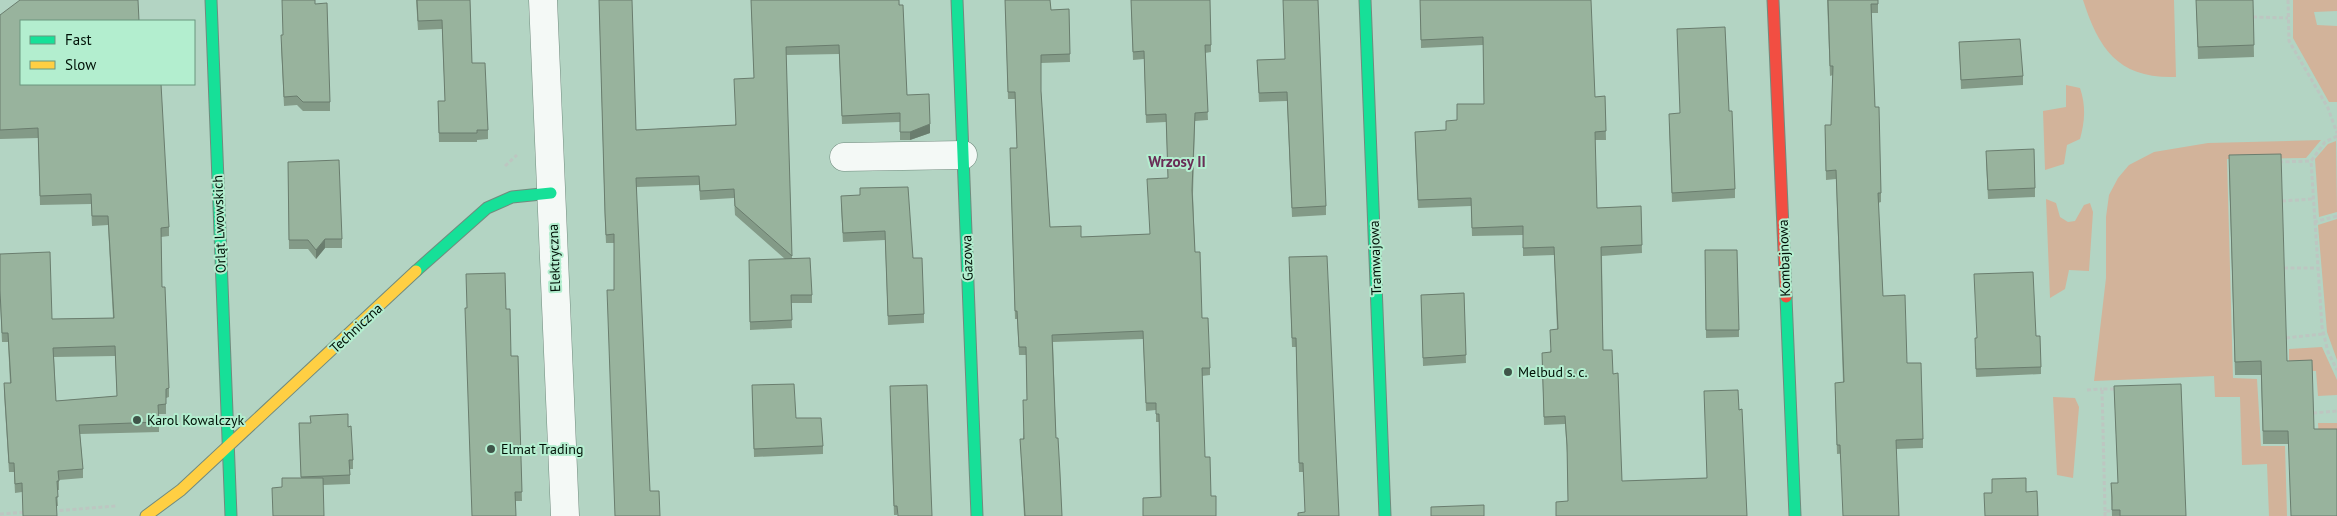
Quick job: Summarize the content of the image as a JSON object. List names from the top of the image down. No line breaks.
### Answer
{"streets":{"street":["Orląt Lwowskich","Elektryczna","Gazowa","Tramwajowa","Kombajnowa","Techniczna"]},"crossings":[["Orląt Lwowskich","Techniczna"],["Elektryczna","Techniczna"]],"districts":["Wrzosy II"],"places":["Melbud s. c.","Karol Kowalczyk","Elmat Trading"],"legend":["Fast","Slow"]}
